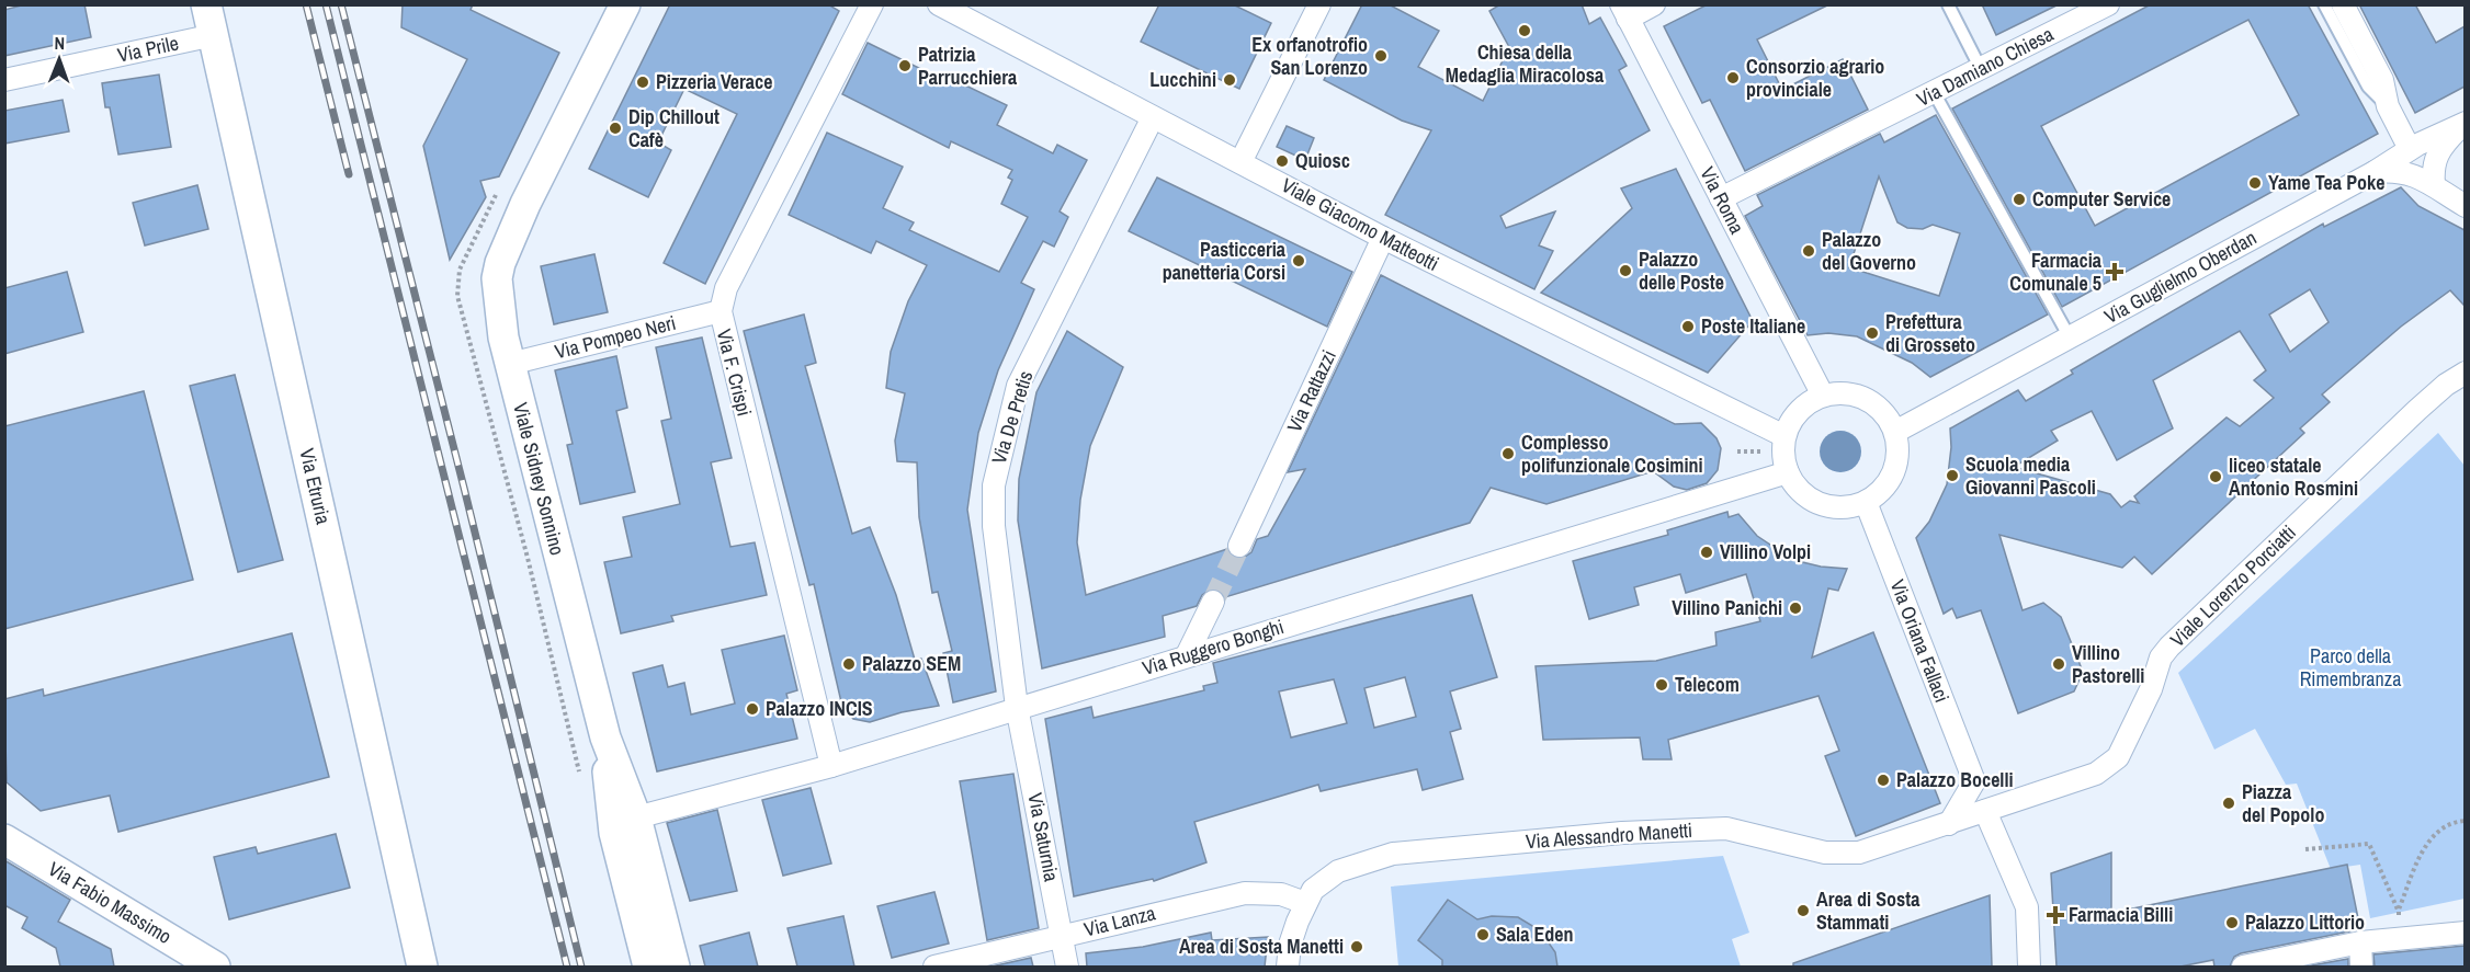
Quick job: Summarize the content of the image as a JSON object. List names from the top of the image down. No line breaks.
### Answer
{"streets":{"street":["Via Prile","Via Damiano Chiesa","Via Roma","Viale Giacomo Matteotti","Via Guglielmo Oberdan","Via Pompeo Neri","Via F. Crispi","Via Rattazzi","Via De Pretis","Viale Sidney Sonnino","Via Etruria","Viale Lorenzo Porciatti","Via Oriana Fallaci","Via Ruggero Bonghi","Via Alessandro Manetti","Via Saturnia","Via Fabio Massimo","Via Lanza"]},"crossings":[["Via Prile","Via Etruria"],["Via Damiano Chiesa","Via Roma"],["Via Roma","Viale Giacomo Matteotti"],["Via Roma","Via Guglielmo Oberdan"],["Via Roma","Via Oriana Fallaci"],["Via Roma","Via Ruggero Bonghi"],["Viale Giacomo Matteotti","Via Guglielmo Oberdan"],["Viale Giacomo Matteotti","Via Rattazzi"],["Viale Giacomo Matteotti","Via De Pretis"],["Viale Giacomo Matteotti","Via Oriana Fallaci"],["Viale Giacomo Matteotti","Via Ruggero Bonghi"],["Via Guglielmo Oberdan","Via Oriana Fallaci"],["Via Guglielmo Oberdan","Via Ruggero Bonghi"],["Via Pompeo Neri","Via F. Crispi"],["Via Pompeo Neri","Viale Sidney Sonnino"],["Via F. Crispi","Via Ruggero Bonghi"],["Via De Pretis","Via Ruggero Bonghi"],["Via De Pretis","Via Saturnia"],["Viale Sidney Sonnino","Via Ruggero Bonghi"],["Viale Lorenzo Porciatti","Via Alessandro Manetti"],["Via Oriana Fallaci","Via Ruggero Bonghi"],["Via Ruggero Bonghi","Via Saturnia"],["Via Alessandro Manetti","Via Lanza"],["Via Saturnia","Via Lanza"]],"parks":["Parco della Rimembranza"],"places":{"other":["Chiesa della Medaglia Miracolosa","Ex orfanotrofio San Lorenzo","Patrizia Parrucchiera","Consorzio agrario provinciale","Lucchini","Pizzeria Verace","Dip Chillout Cafè","Quiosc","Yame Tea Poke","Computer Service","Palazzo del Governo","Pasticceria panetteria Corsi","Palazzo delle Poste","Poste Italiane","Prefettura di Grosseto","Complesso polifunzionale Cosimini","Scuola media Giovanni Pascoli","liceo statale Antonio Rosmini","Villino Volpi","Villino Panichi","Palazzo SEM","Villino Pastorelli","Telecom","Palazzo INCIS","Palazzo Bocelli","Piazza del Popolo","Area di Sosta Stammati","Palazzo Littorio","Sala Eden","Area di Sosta Manetti"],"health":["Farmacia Comunale 5","Farmacia Billi"]},"north":"top"}
